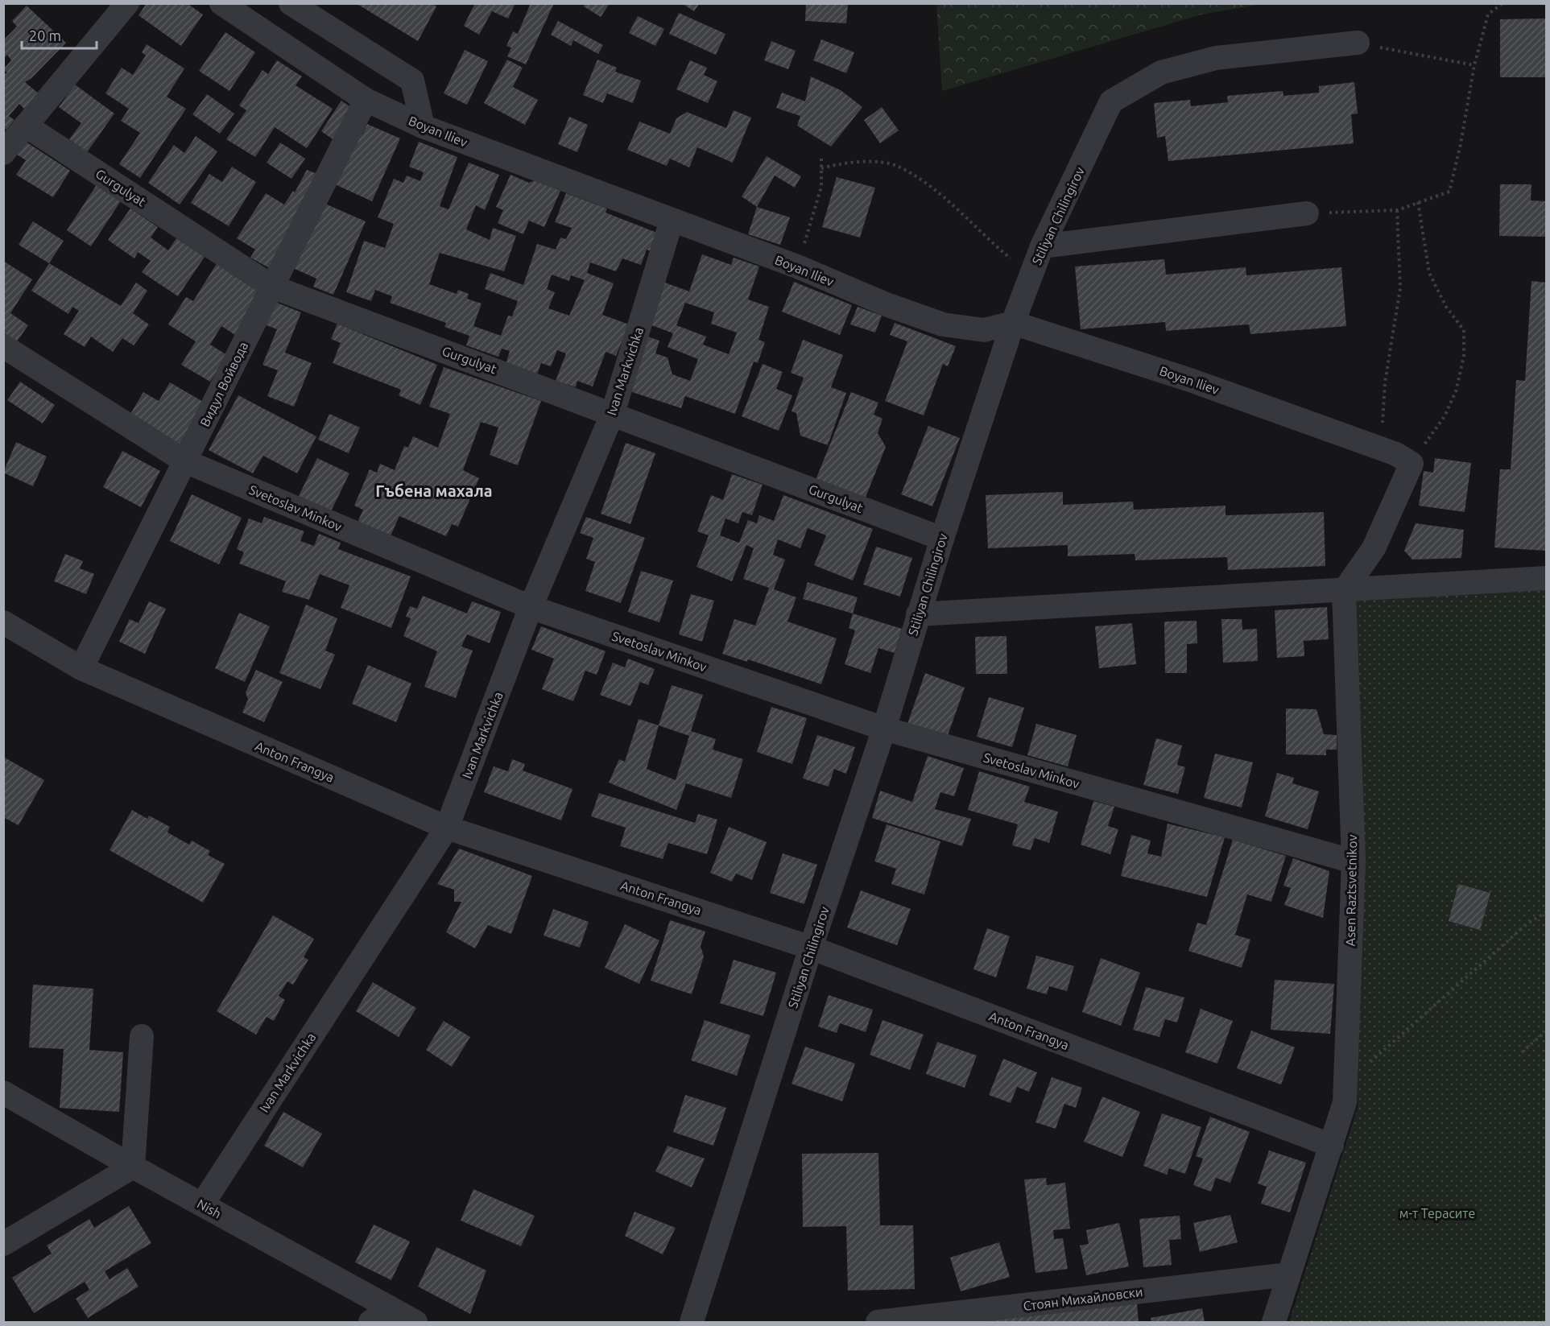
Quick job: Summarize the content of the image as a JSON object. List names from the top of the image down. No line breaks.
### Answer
{"streets":{"street":["Boyan Iliev","Gurgulyat","Stiliyan Chilingirov","Ivan Markvichka","Видул Войвода","Svetoslav Minkov","Anton Frangya","Asen Raztsvetnikov","Nish","Стоян Михайловски"]},"crossings":[["Boyan Iliev","Stiliyan Chilingirov"],["Boyan Iliev","Ivan Markvichka"],["Boyan Iliev","Видул Войвода"],["Gurgulyat","Stiliyan Chilingirov"],["Gurgulyat","Ivan Markvichka"],["Gurgulyat","Видул Войвода"],["Stiliyan Chilingirov","Svetoslav Minkov"],["Stiliyan Chilingirov","Anton Frangya"],["Ivan Markvichka","Svetoslav Minkov"],["Ivan Markvichka","Anton Frangya"],["Ivan Markvichka","Nish"],["Видул Войвода","Svetoslav Minkov"],["Видул Войвода","Anton Frangya"],["Svetoslav Minkov","Asen Raztsvetnikov"],["Anton Frangya","Asen Raztsvetnikov"],["Asen Raztsvetnikov","Стоян Михайловски"]],"districts":["Гъбена махала"],"parks":["м-т Терасите"],"scale_bar":"20 m"}
